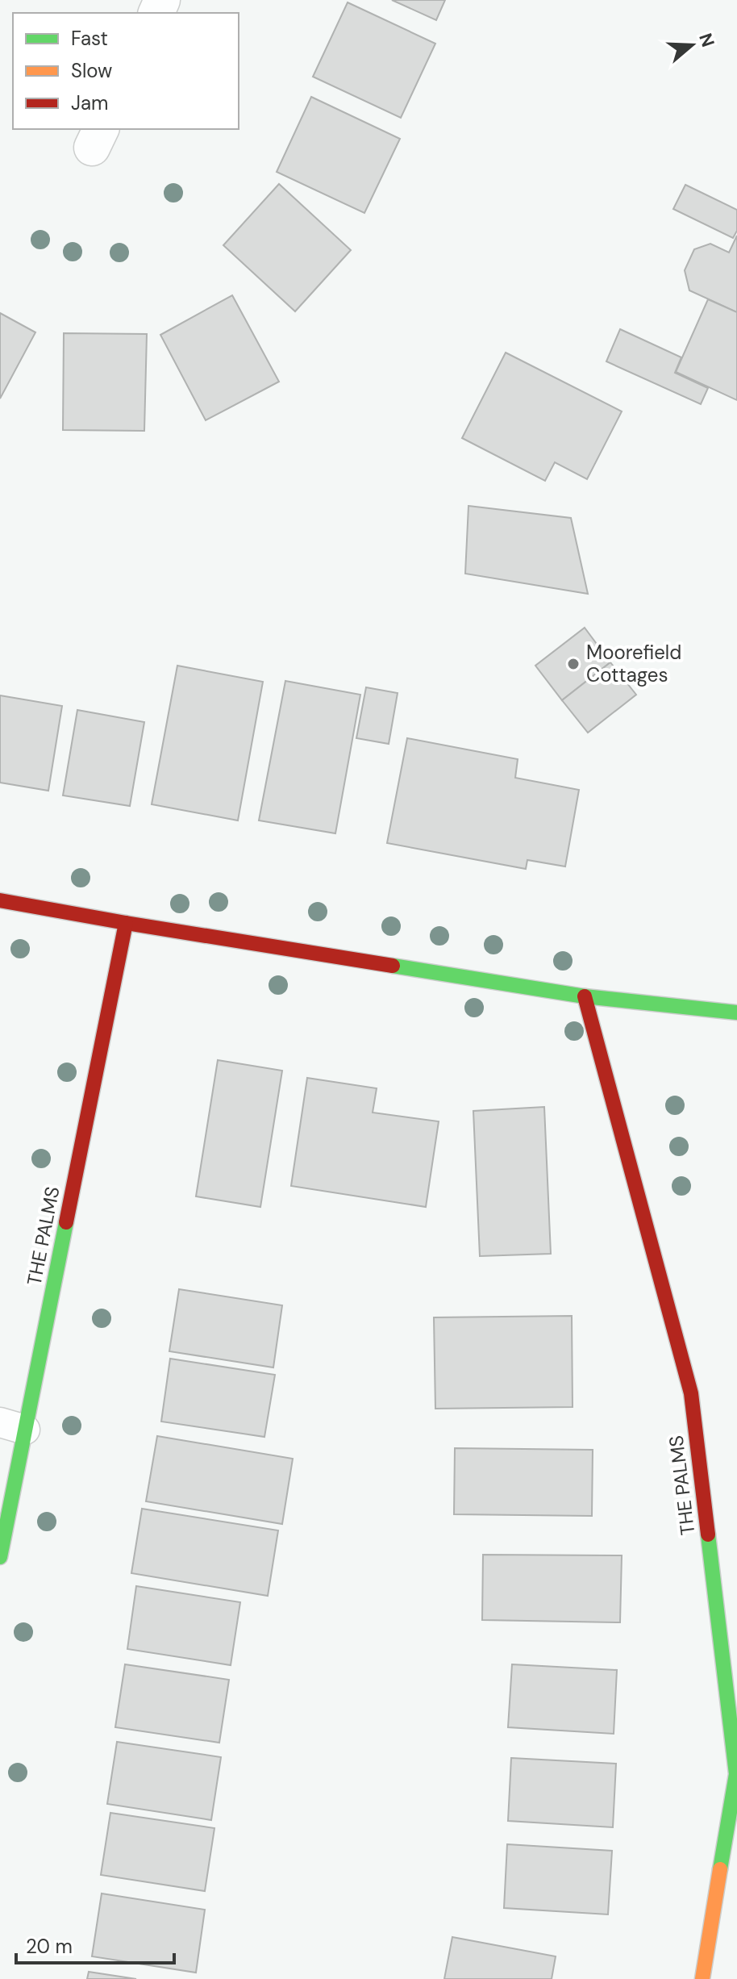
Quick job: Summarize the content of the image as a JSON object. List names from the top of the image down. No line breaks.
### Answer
{"streets":{"street":["THE PALMS"]},"places":["Moorefield Cottages"],"legend":["Fast","Slow","Jam"],"scale_bar":"20 m","north":"right"}
